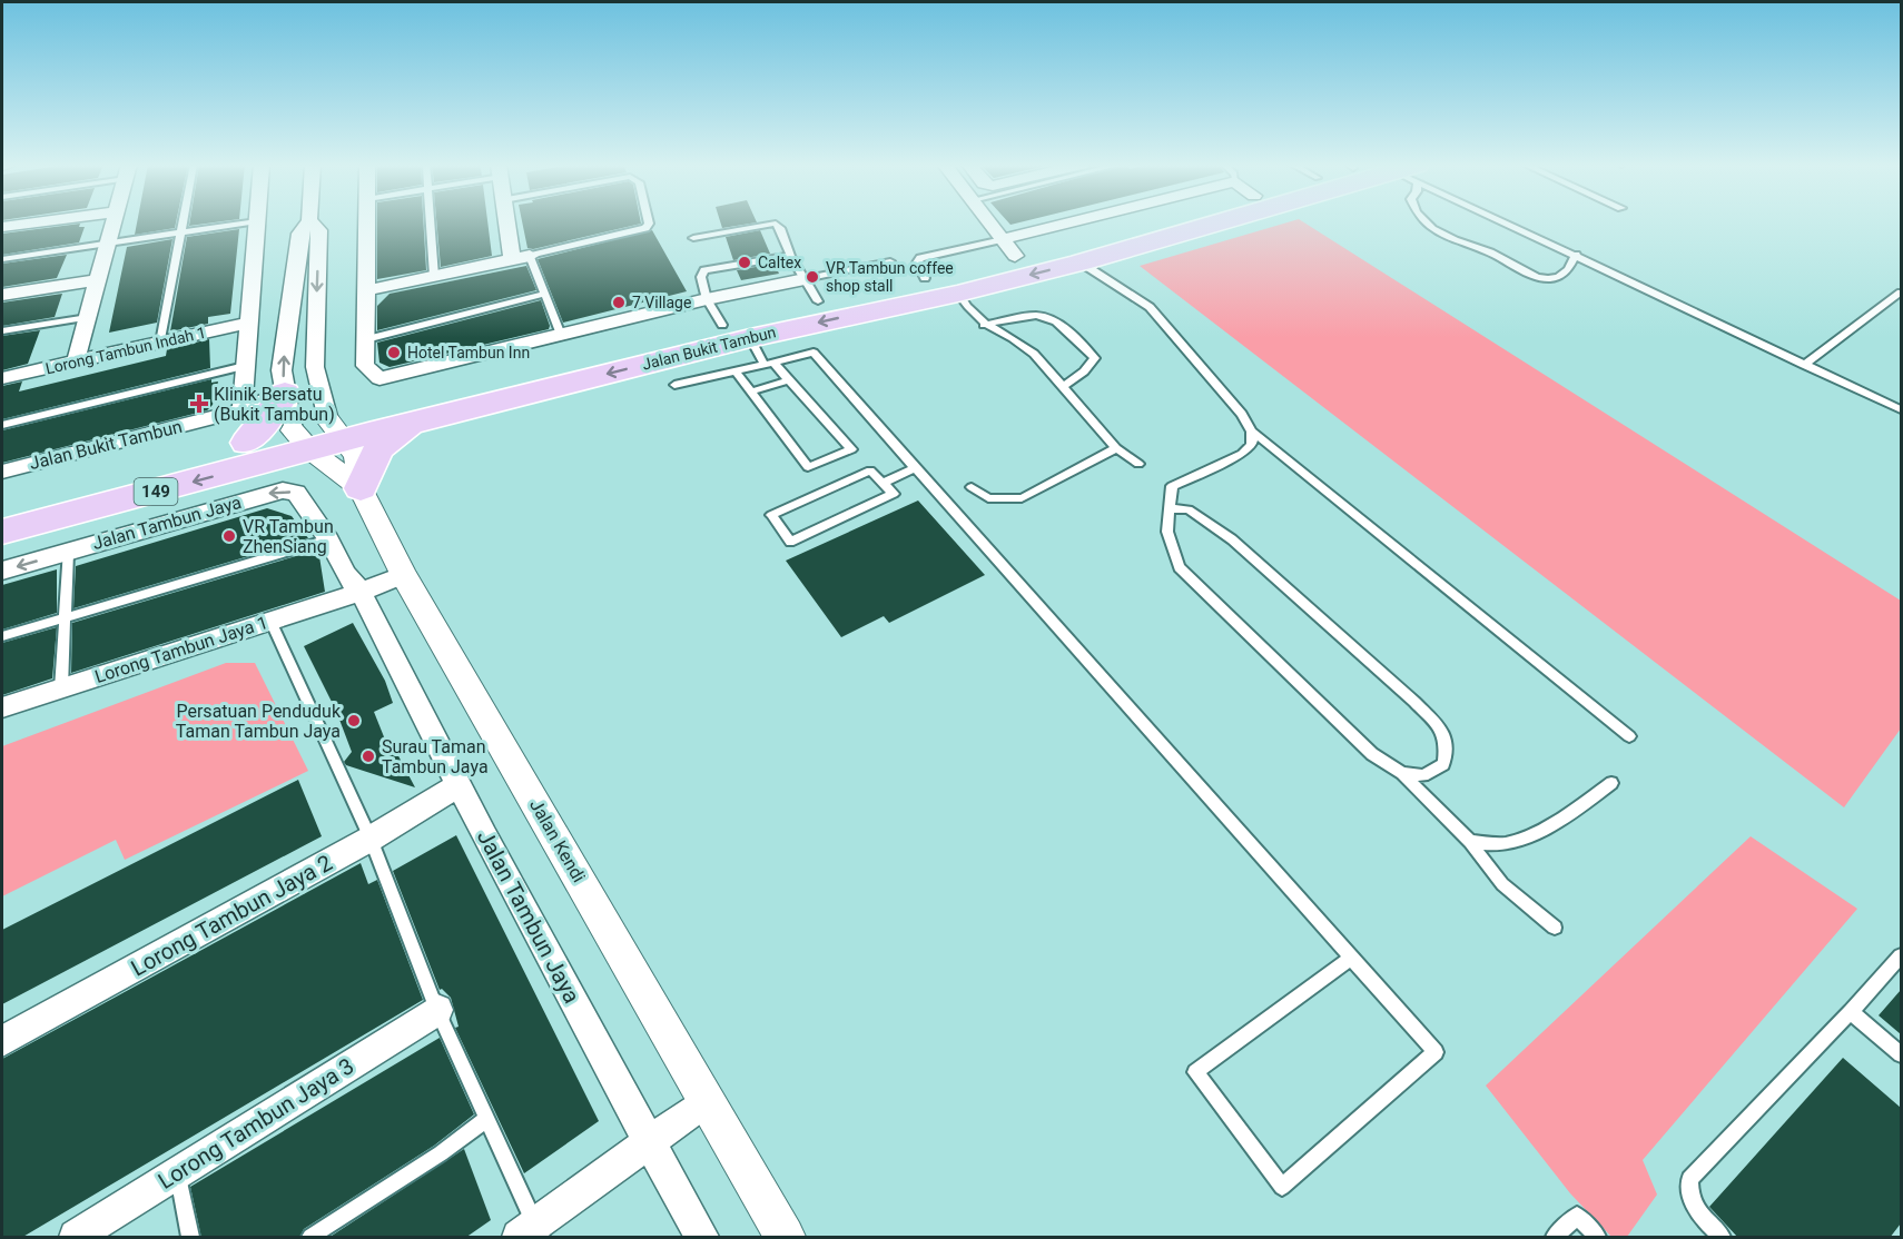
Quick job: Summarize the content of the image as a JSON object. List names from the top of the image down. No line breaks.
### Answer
{"streets":{"main road":["Jalan Bukit Tambun","149"],"street":["Lorong Tambun Indah 1","Jalan Tambun Jaya","Lorong Tambun Jaya 1","Jalan Kendi","Lorong Tambun Jaya 2","Lorong Tambun Jaya 3"]},"crossings":[["Jalan Bukit Tambun","Jalan Kendi"],["Jalan Tambun Jaya","Lorong Tambun Jaya 1"],["Jalan Tambun Jaya","Lorong Tambun Jaya 2"]],"places":{"other":["Caltex","VR Tambun coffee shop stall","7 Village","Hotel Tambun Inn","VR Tambun ZhenSiang","Persatuan Penduduk Taman Tambun Jaya","Surau Taman Tambun Jaya"],"health":["Klinik Bersatu (Bukit Tambun)"]}}
